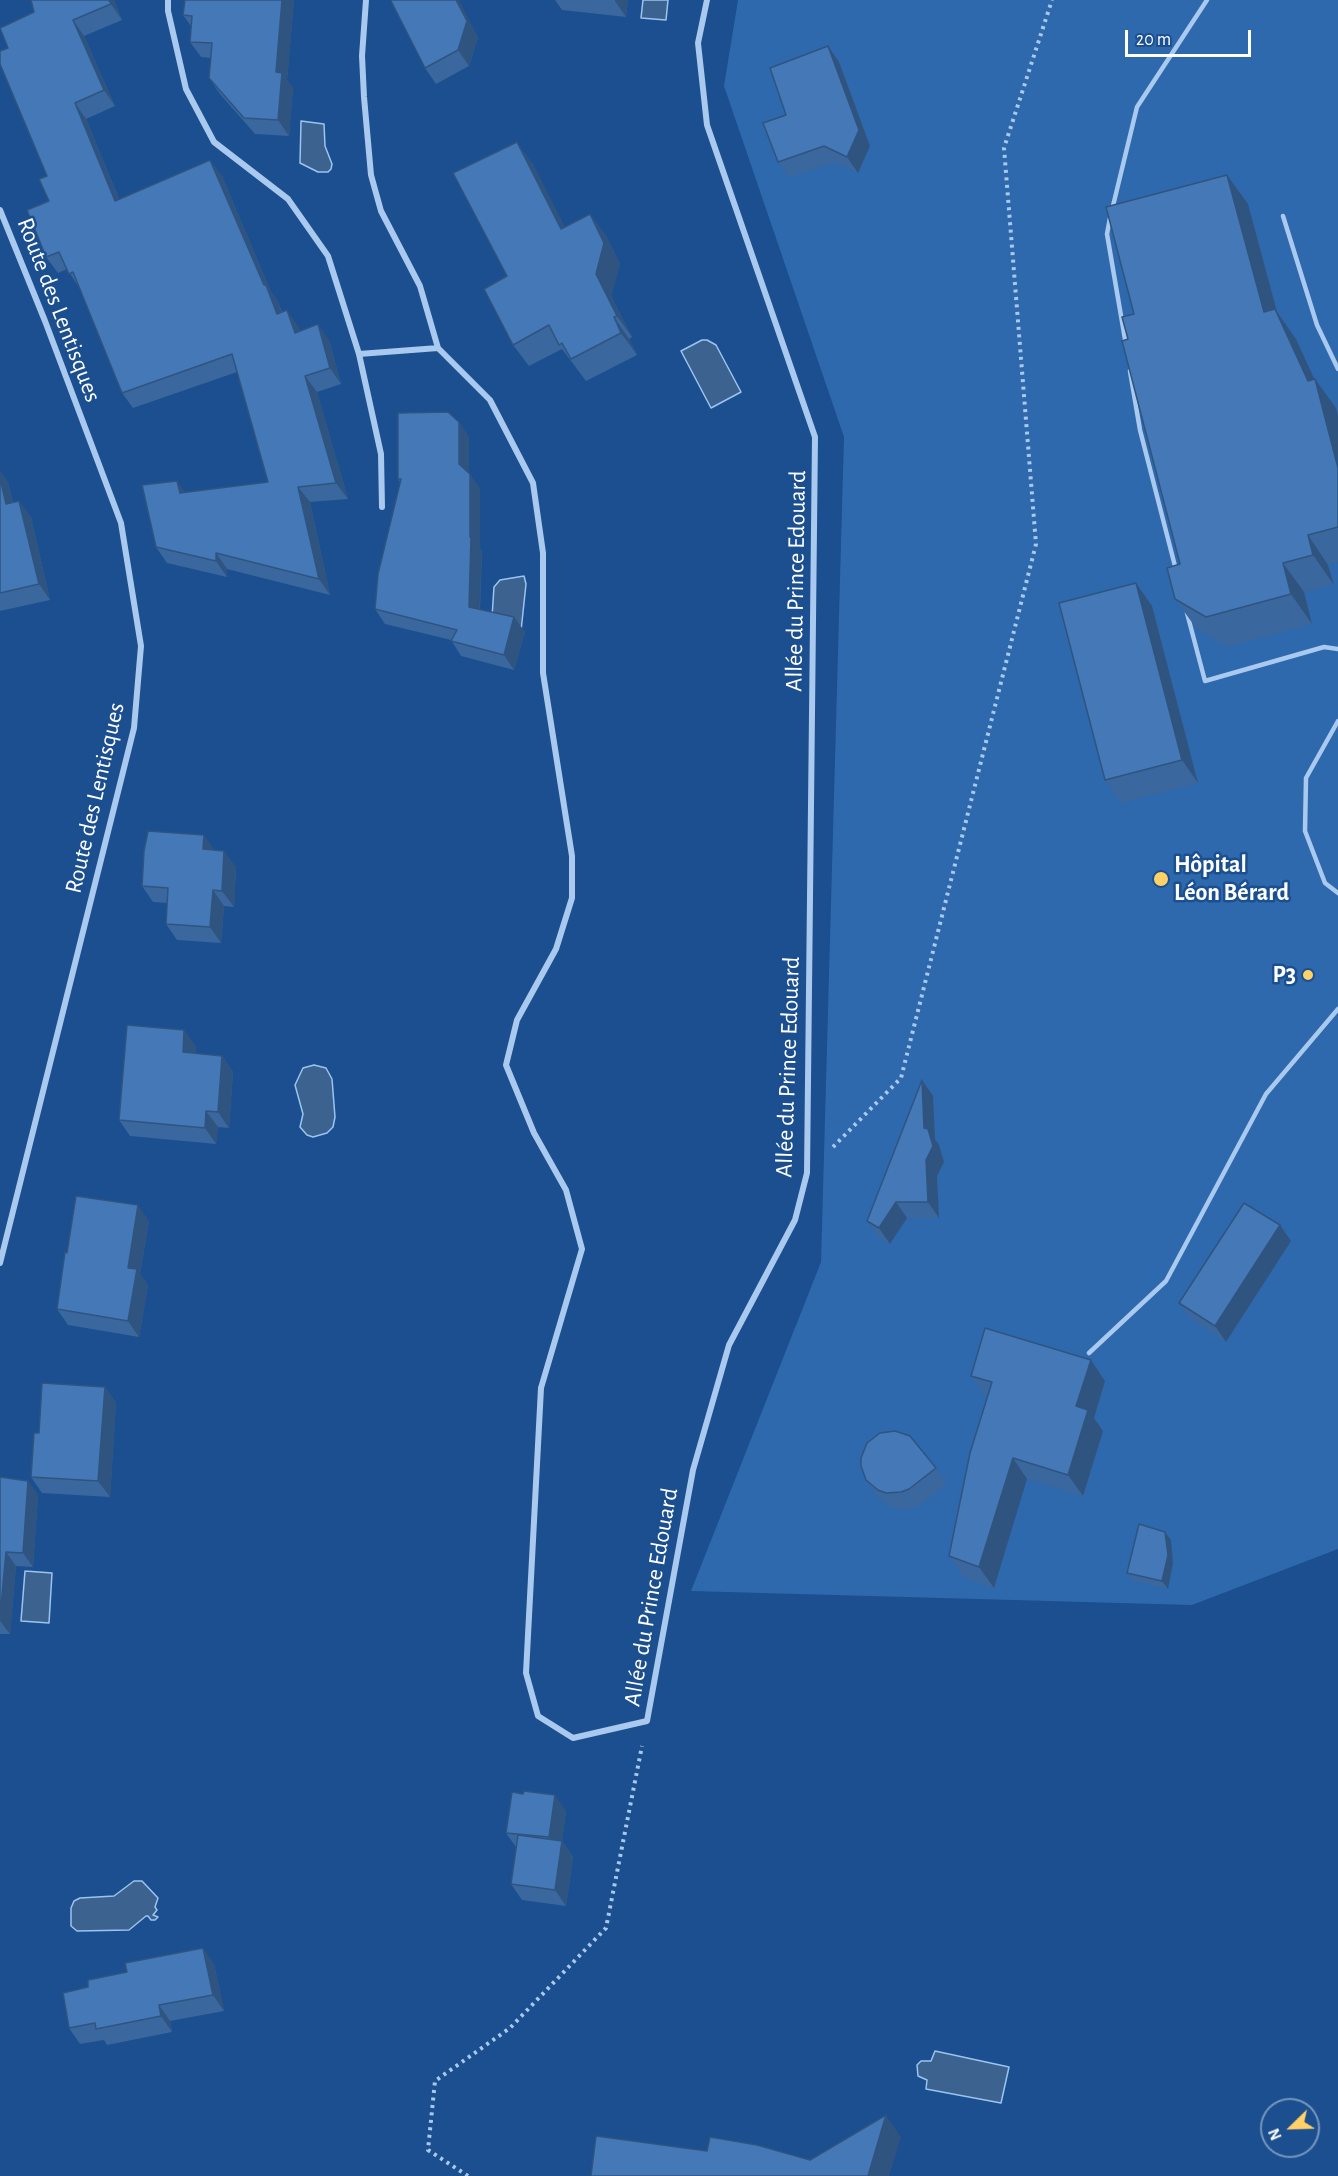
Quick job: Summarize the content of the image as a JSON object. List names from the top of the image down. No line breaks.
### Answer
{"streets":{"street":["Route des Lentisques","Allée du Prince Edouard"]},"places":["Hôpital Léon Bérard","P3"],"scale_bar":"20 m","north":"bottom left"}
